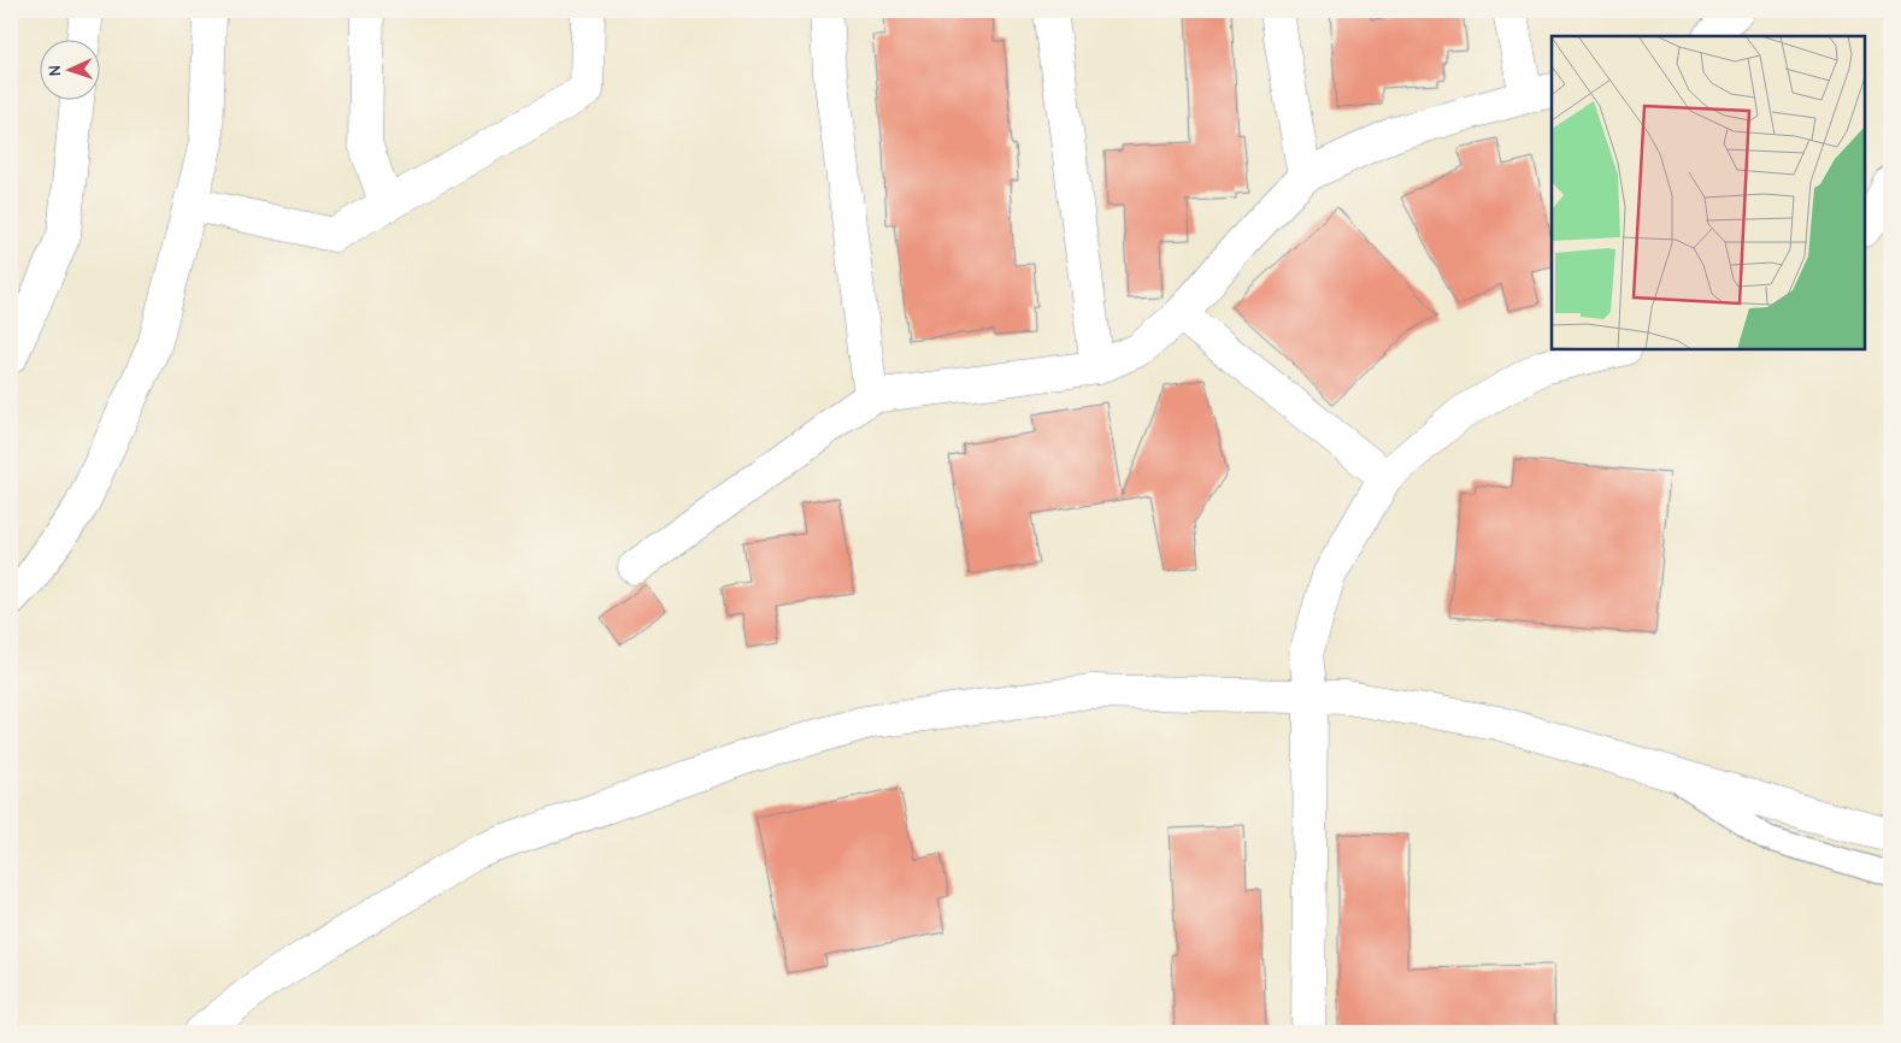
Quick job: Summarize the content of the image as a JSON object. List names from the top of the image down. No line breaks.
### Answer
{"north":"left"}
